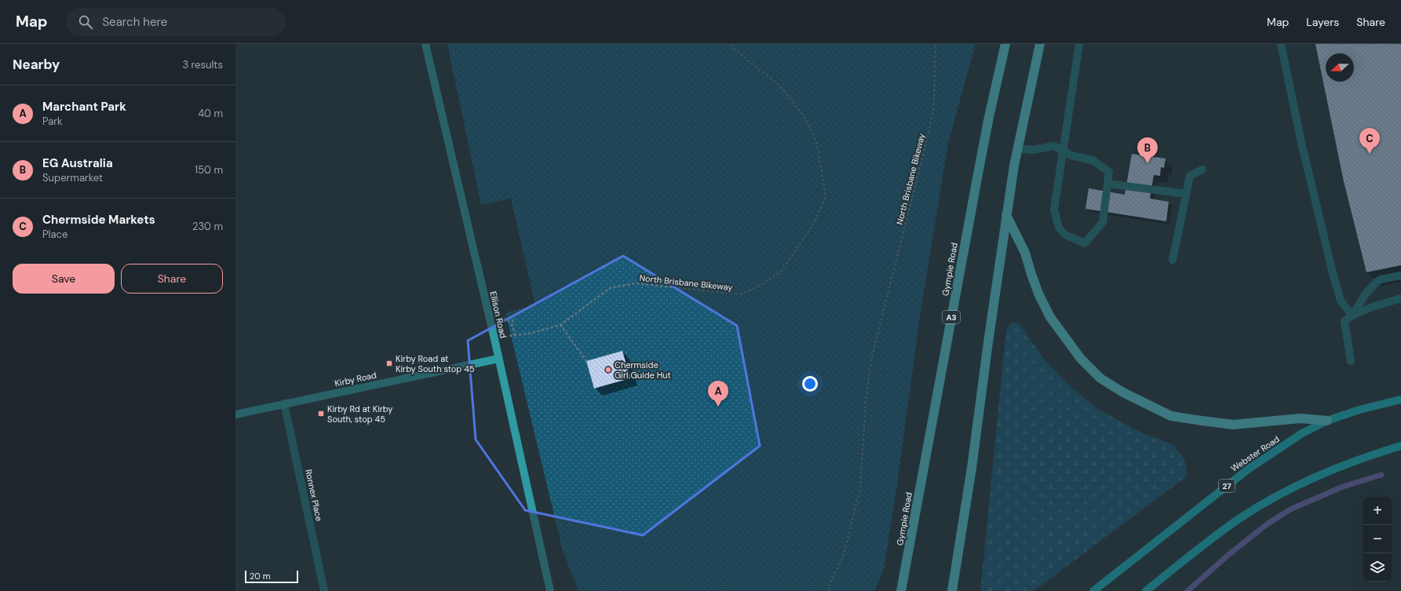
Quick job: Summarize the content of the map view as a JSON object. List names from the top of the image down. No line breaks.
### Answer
{"streets":{"highway":["Gympie Road","A3"],"main road":["Ellison Road","Kirby Road","Webster Road","27"],"street":["Ronnex Place"],"path":["North Brisbane Bikeway"]},"crossings":[["Ellison Road","Kirby Road"],["Kirby Road","Ronnex Place"]],"places":{"transit":["Kirby Road at Kirby South stop 45","Kirby Rd at Kirby South, stop 45"],"other":["Chermside Girl Guide Hut"]},"scale_bar":"20 m","north":"left","page":{"header":"Map","search":"Search here","nav":["Map","Layers","Share"],"heading":["Nearby","3 results"],"list":[{"mark":"A","name":"Marchant Park","note":"Park","value":"40 m"},{"mark":"B","name":"EG Australia","note":"Supermarket","value":"150 m"},{"mark":"C","name":"Chermside Markets","note":"Place","value":"230 m"}],"pins":["C","B","A"],"buttons":["Save","Share"],"map_buttons":["+","−"],"scale":"20 m"}}
